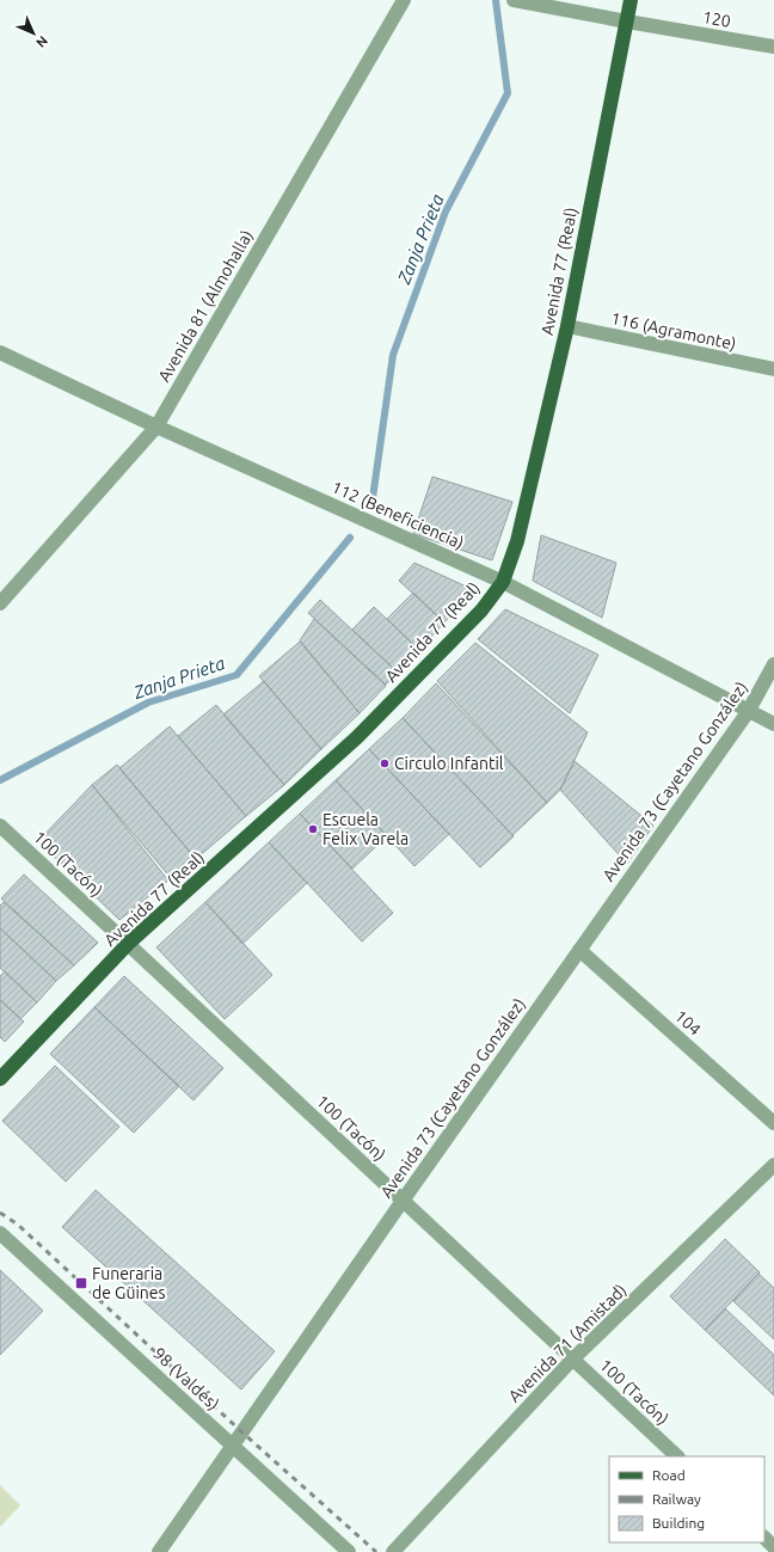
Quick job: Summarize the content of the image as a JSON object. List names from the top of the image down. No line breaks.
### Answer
{"streets":{"main road":["Avenida 77 (Real)"],"street":["120","Avenida 81 (Almohalla)","116 (Agramonte)","112 (Beneficiencia)","Avenida 73 (Cayetano González)","100 (Tacón)","104","Avenida 71 (Amistad)","98 (Valdés)"]},"crossings":[["120","Avenida 77 (Real)"],["Avenida 77 (Real)","116 (Agramonte)"],["Avenida 77 (Real)","112 (Beneficiencia)"],["Avenida 77 (Real)","100 (Tacón)"],["Avenida 81 (Almohalla)","112 (Beneficiencia)"],["112 (Beneficiencia)","Avenida 73 (Cayetano González)"],["Avenida 73 (Cayetano González)","100 (Tacón)"],["Avenida 73 (Cayetano González)","104"],["Avenida 73 (Cayetano González)","98 (Valdés)"],["100 (Tacón)","Avenida 71 (Amistad)"]],"water":["Zanja Prieta"],"places":{"other":["Circulo Infantil","Escuela Felix Varela"],"transit":["Funeraria de Güines"]},"legend":["Road","Railway","Building"],"north":"bottom right"}
